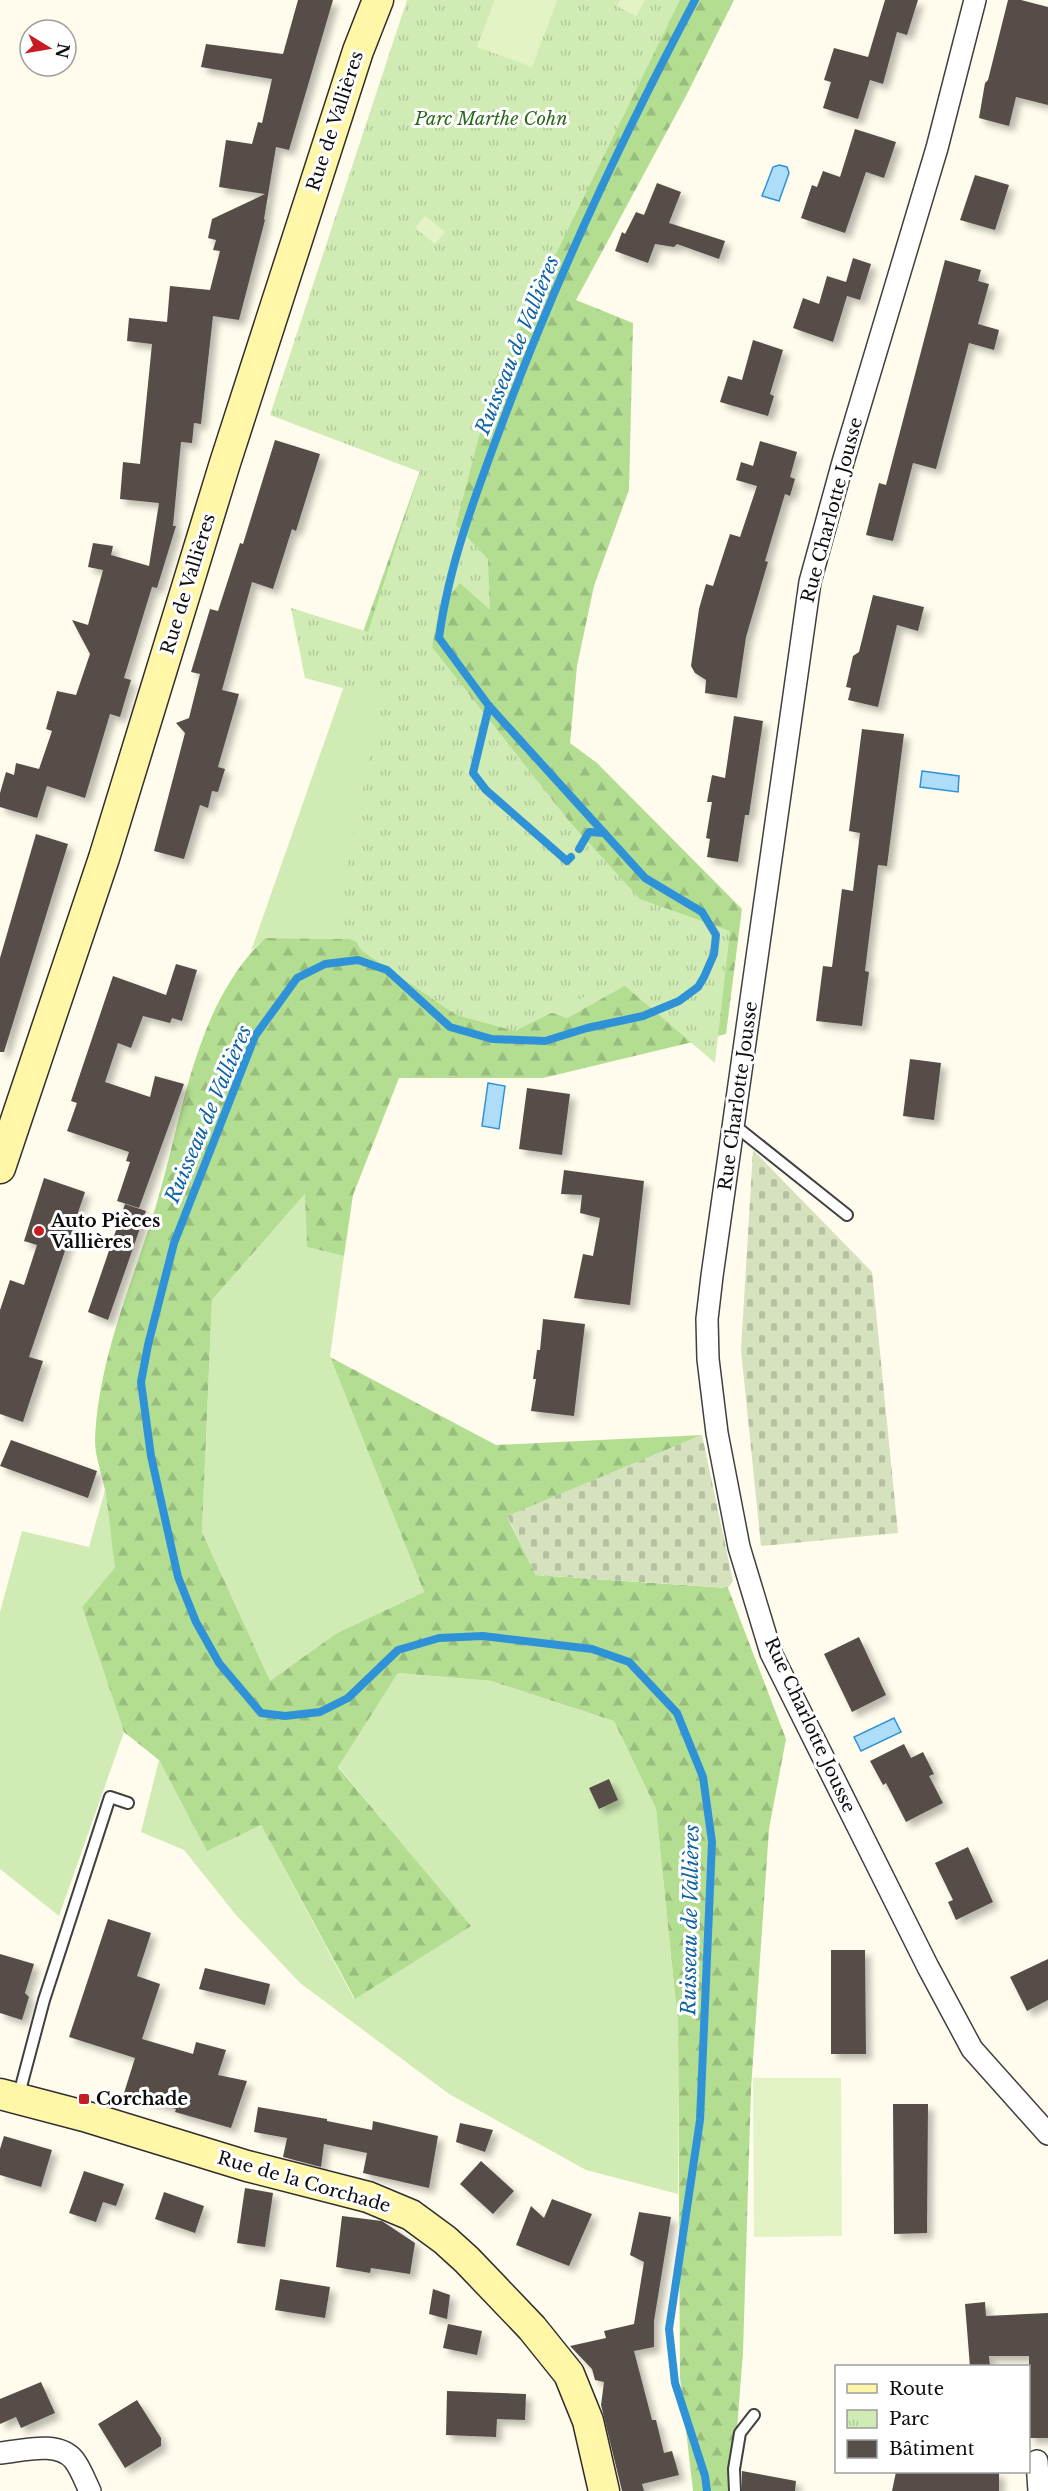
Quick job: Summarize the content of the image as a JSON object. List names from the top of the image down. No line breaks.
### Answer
{"streets":{"main road":["Rue de Vallières","Rue de la Corchade"],"street":["Rue Charlotte Jousse"]},"water":["Ruisseau de Vallières"],"parks":["Parc Marthe Cohn"],"places":{"other":["Auto Pièces Vallières"],"transit":["Corchade"]},"legend":["Route","Parc","Bâtiment"],"north":"right"}
